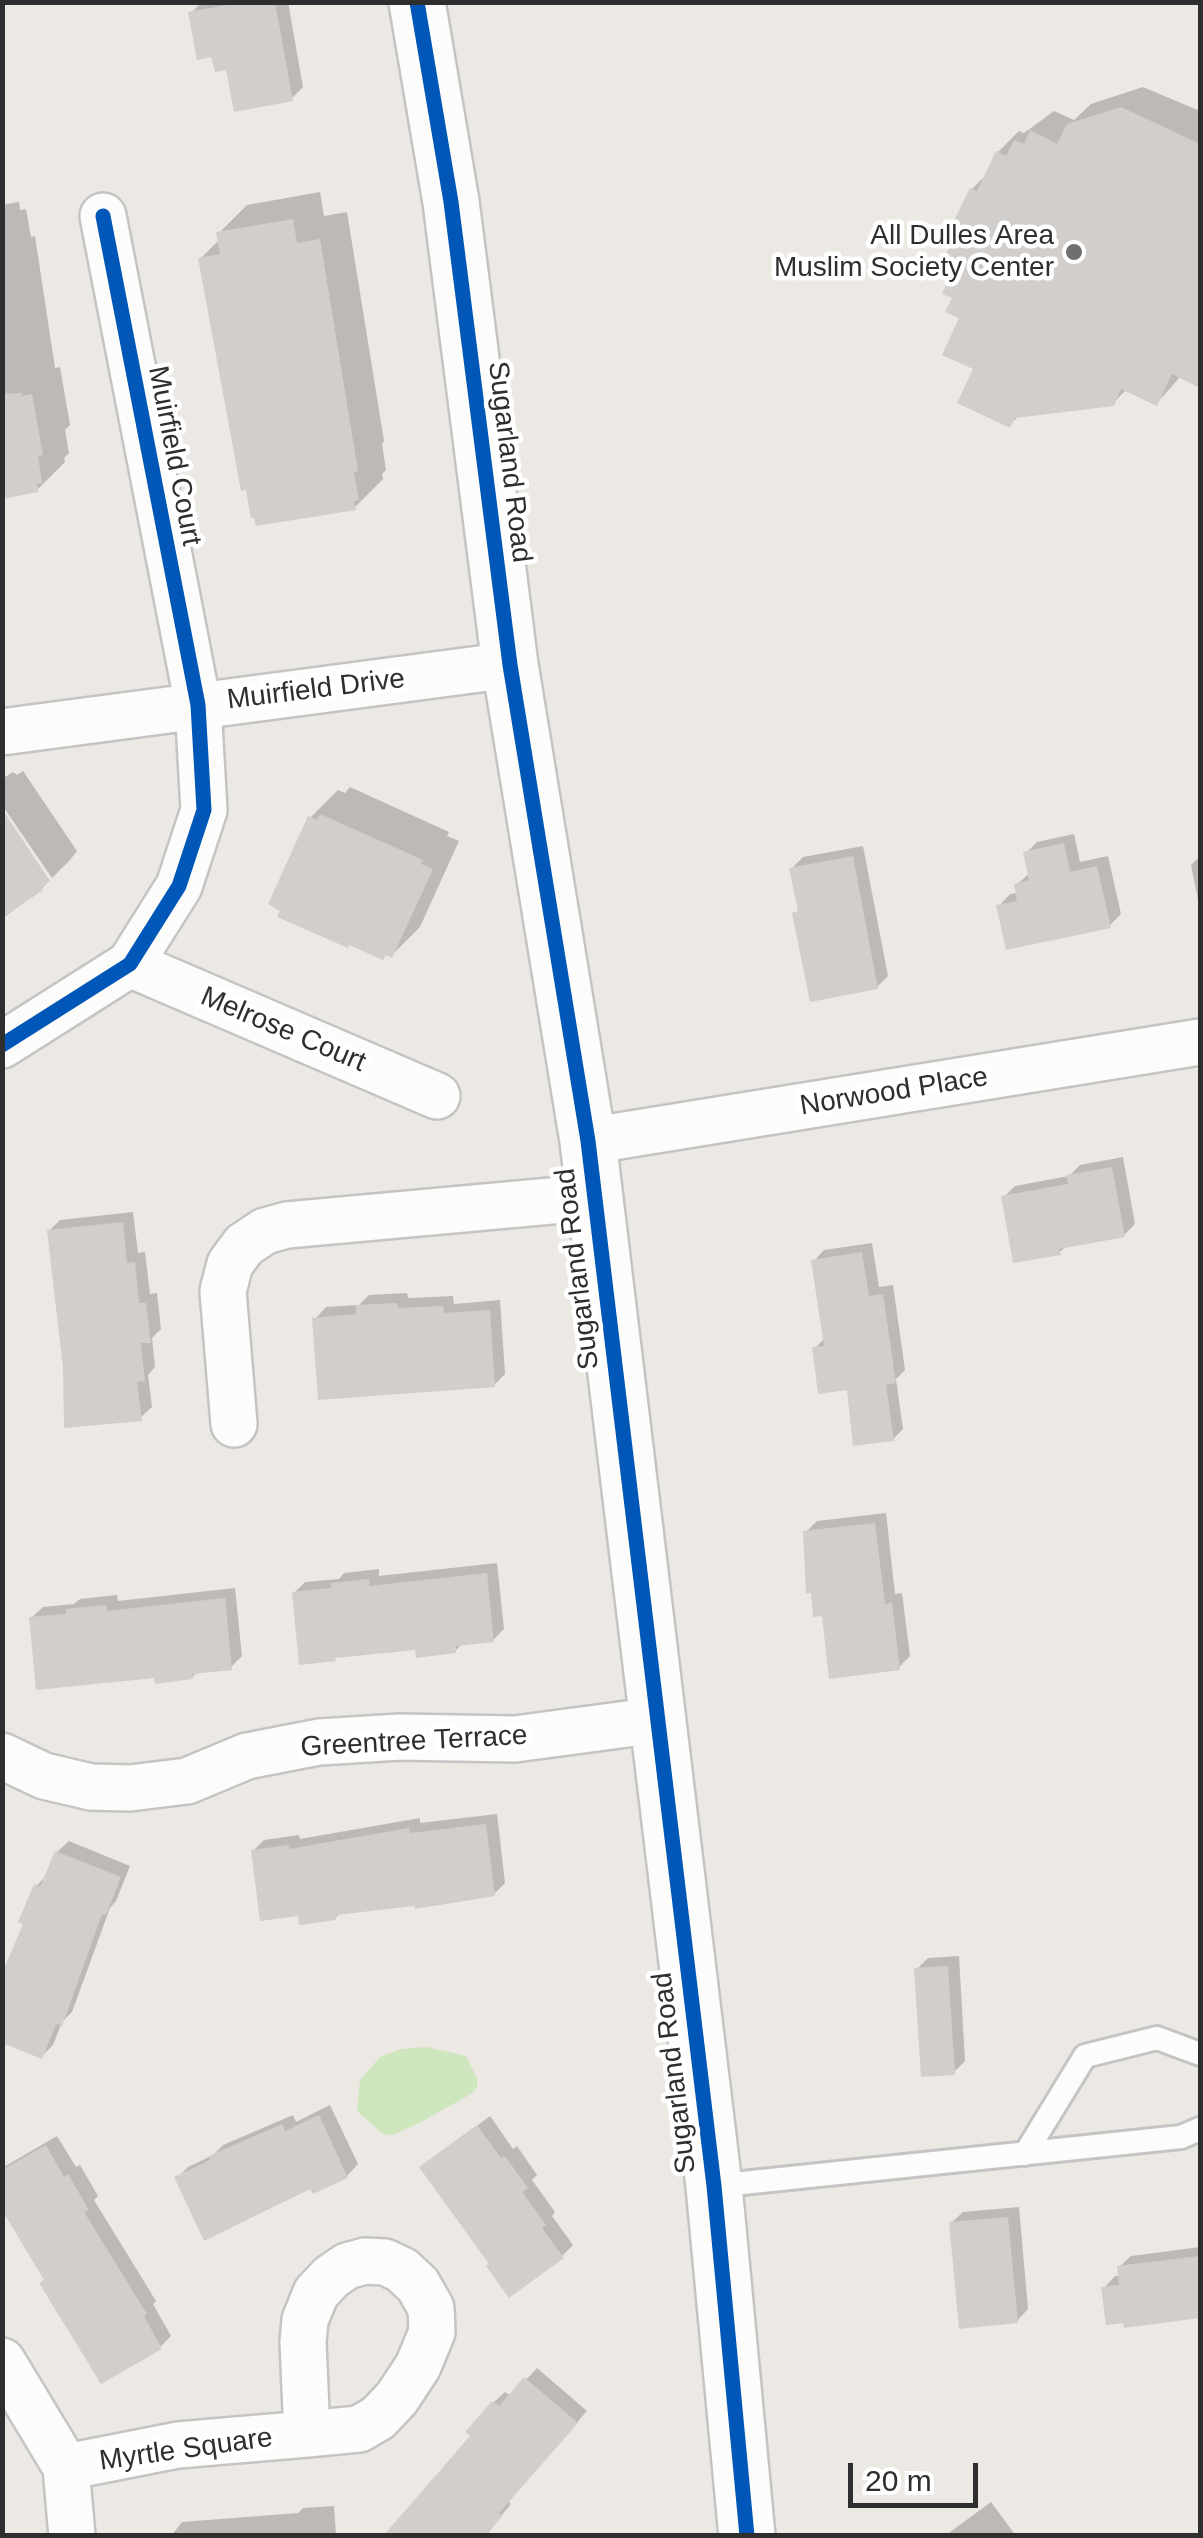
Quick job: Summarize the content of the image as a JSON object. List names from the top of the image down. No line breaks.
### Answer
{"streets":{"street":["Muirfield Court","Sugarland Road","Muirfield Drive","Melrose Court","Norwood Place","Greentree Terrace","Myrtle Square"]},"crossings":[["Muirfield Court","Muirfield Drive"],["Muirfield Court","Melrose Court"],["Sugarland Road","Muirfield Drive"],["Sugarland Road","Norwood Place"],["Sugarland Road","Greentree Terrace"]],"places":["All Dulles Area Muslim Society Center"],"scale_bar":"20 m"}
